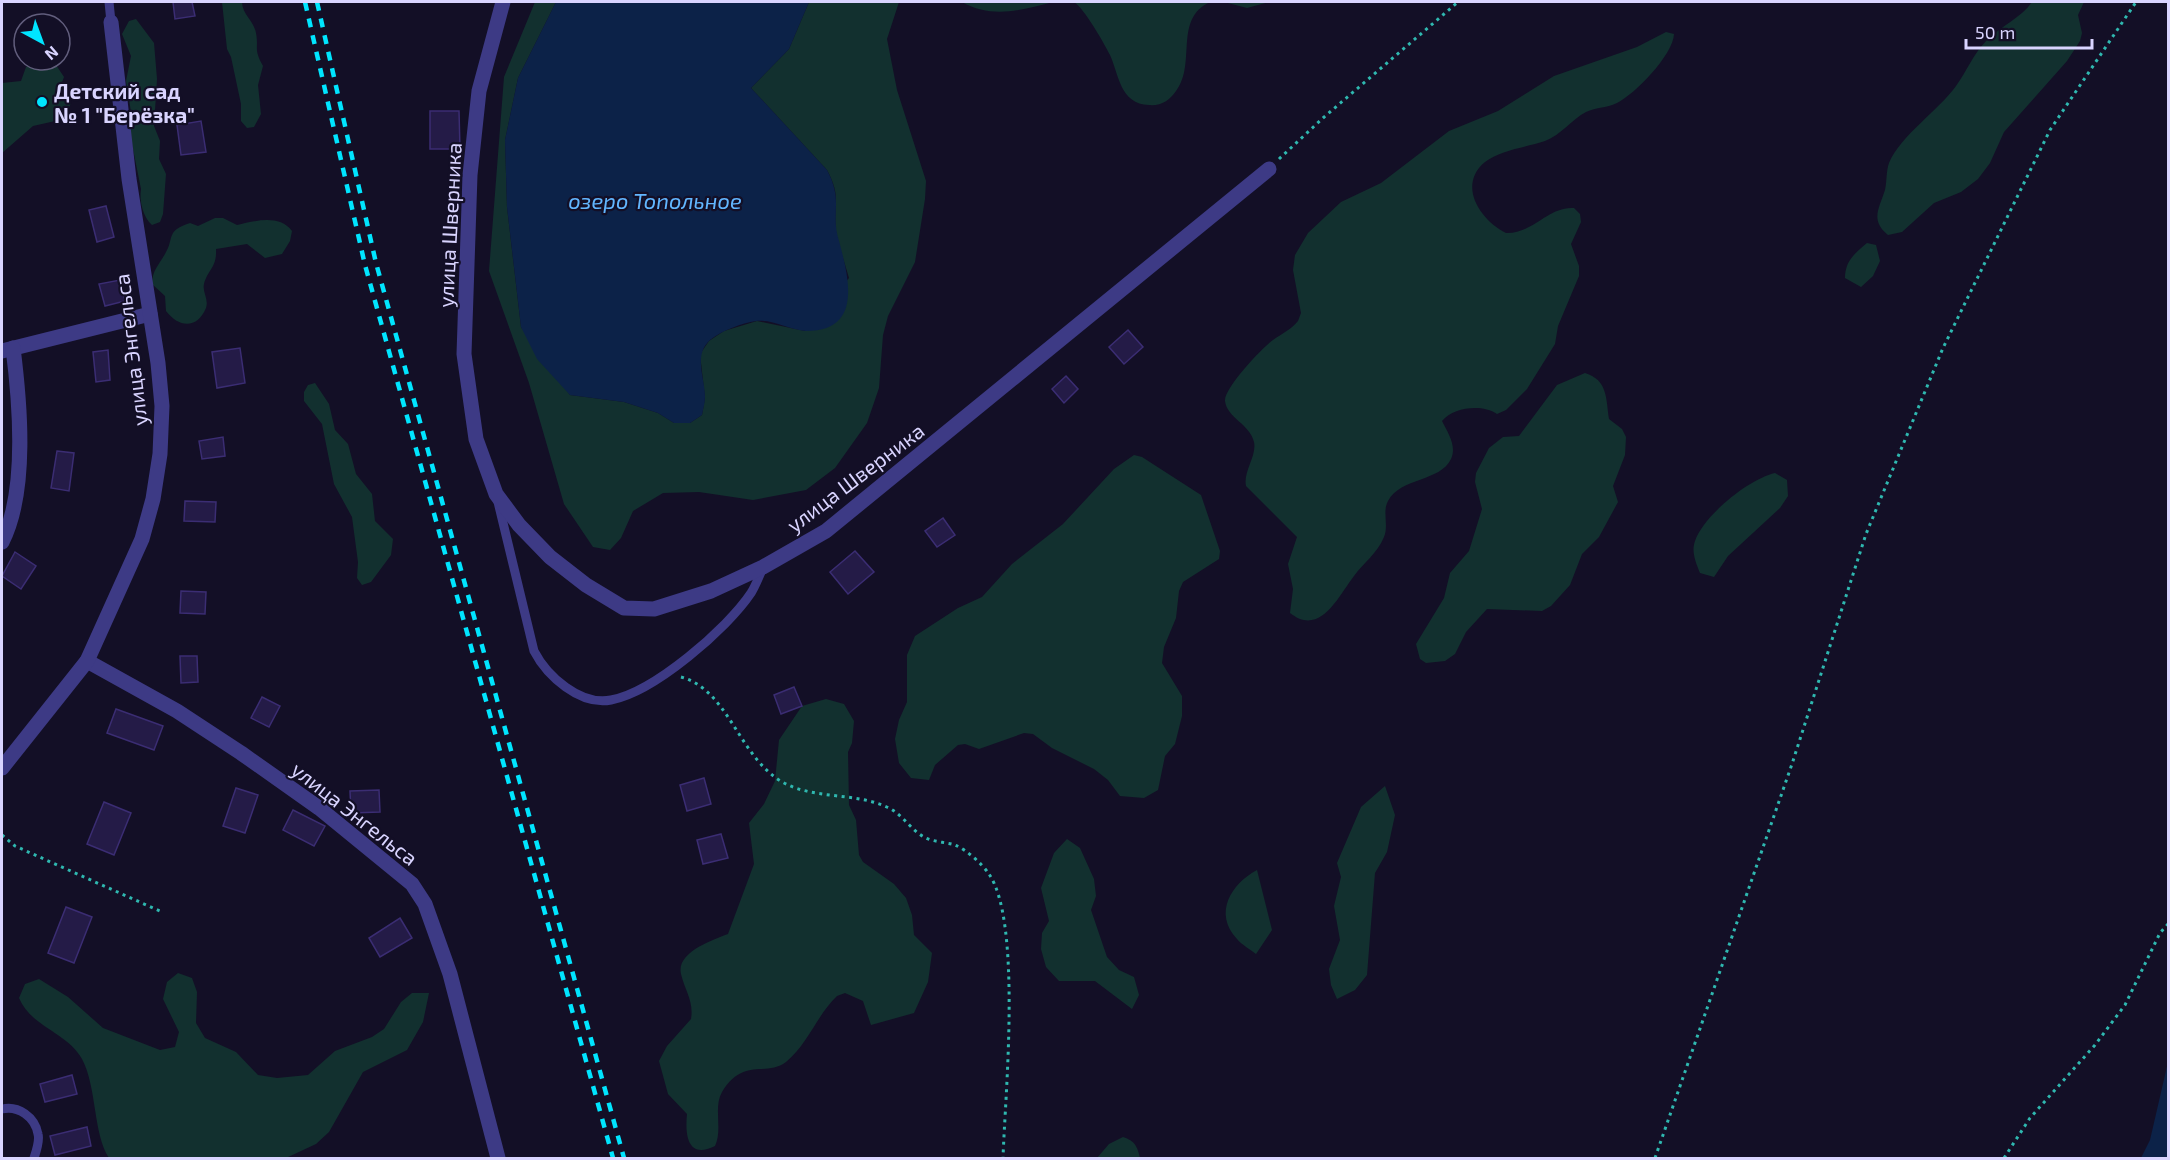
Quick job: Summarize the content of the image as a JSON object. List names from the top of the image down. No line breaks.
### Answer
{"streets":{"street":["улица Шверника","улица Энгельса"]},"water":["озеро Топольное"],"places":["Детский сад № 1 \"Берёзка\""],"scale_bar":"50 m","north":"bottom right"}
